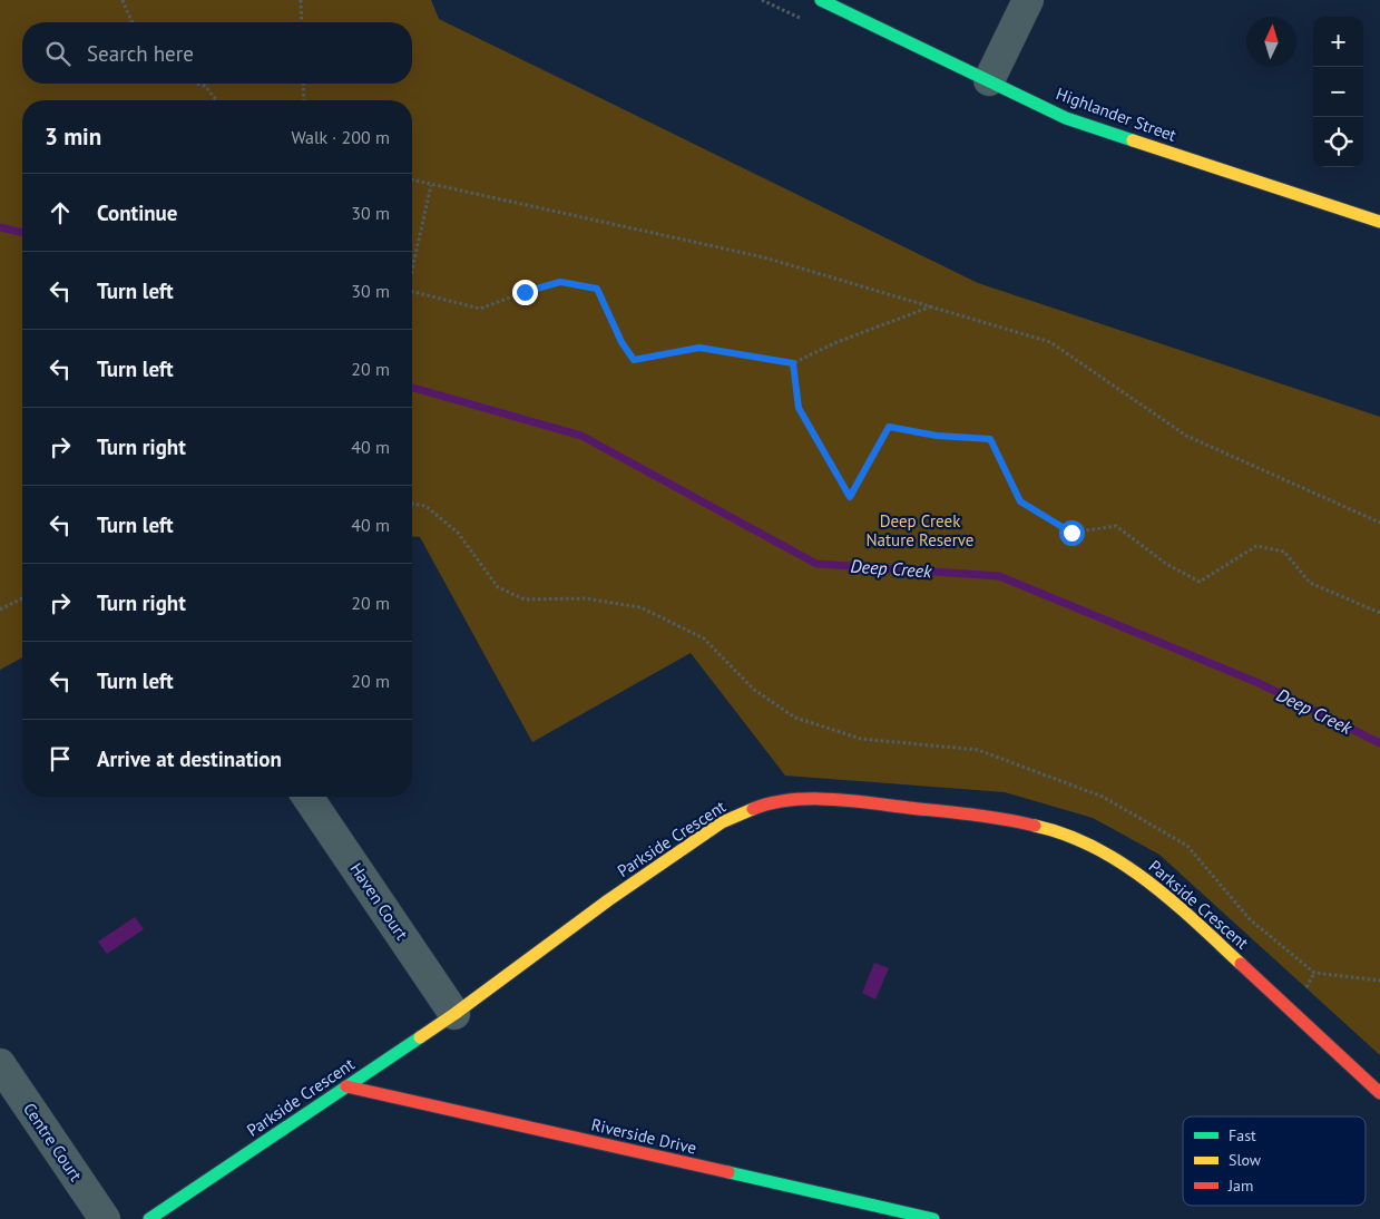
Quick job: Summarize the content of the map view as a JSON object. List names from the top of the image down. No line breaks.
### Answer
{"streets":{"street":["Highlander Street","Parkside Crescent","Haven Court","Riverside Drive","Centre Court"]},"crossings":[["Parkside Crescent","Haven Court"],["Parkside Crescent","Riverside Drive"]],"water":["Deep Creek"],"parks":["Deep Creek Nature Reserve"],"legend":["Fast","Slow","Jam"],"north":"top","page":{"map_buttons":["+","−"],"search":"Search here","heading":["3 min","Walk · 200 m"],"list":[["Continue","30 m"],["Turn left","30 m"],["Turn left","20 m"],["Turn right","40 m"],["Turn left","40 m"],["Turn right","20 m"],["Turn left","20 m"],"Arrive at destination"]}}
